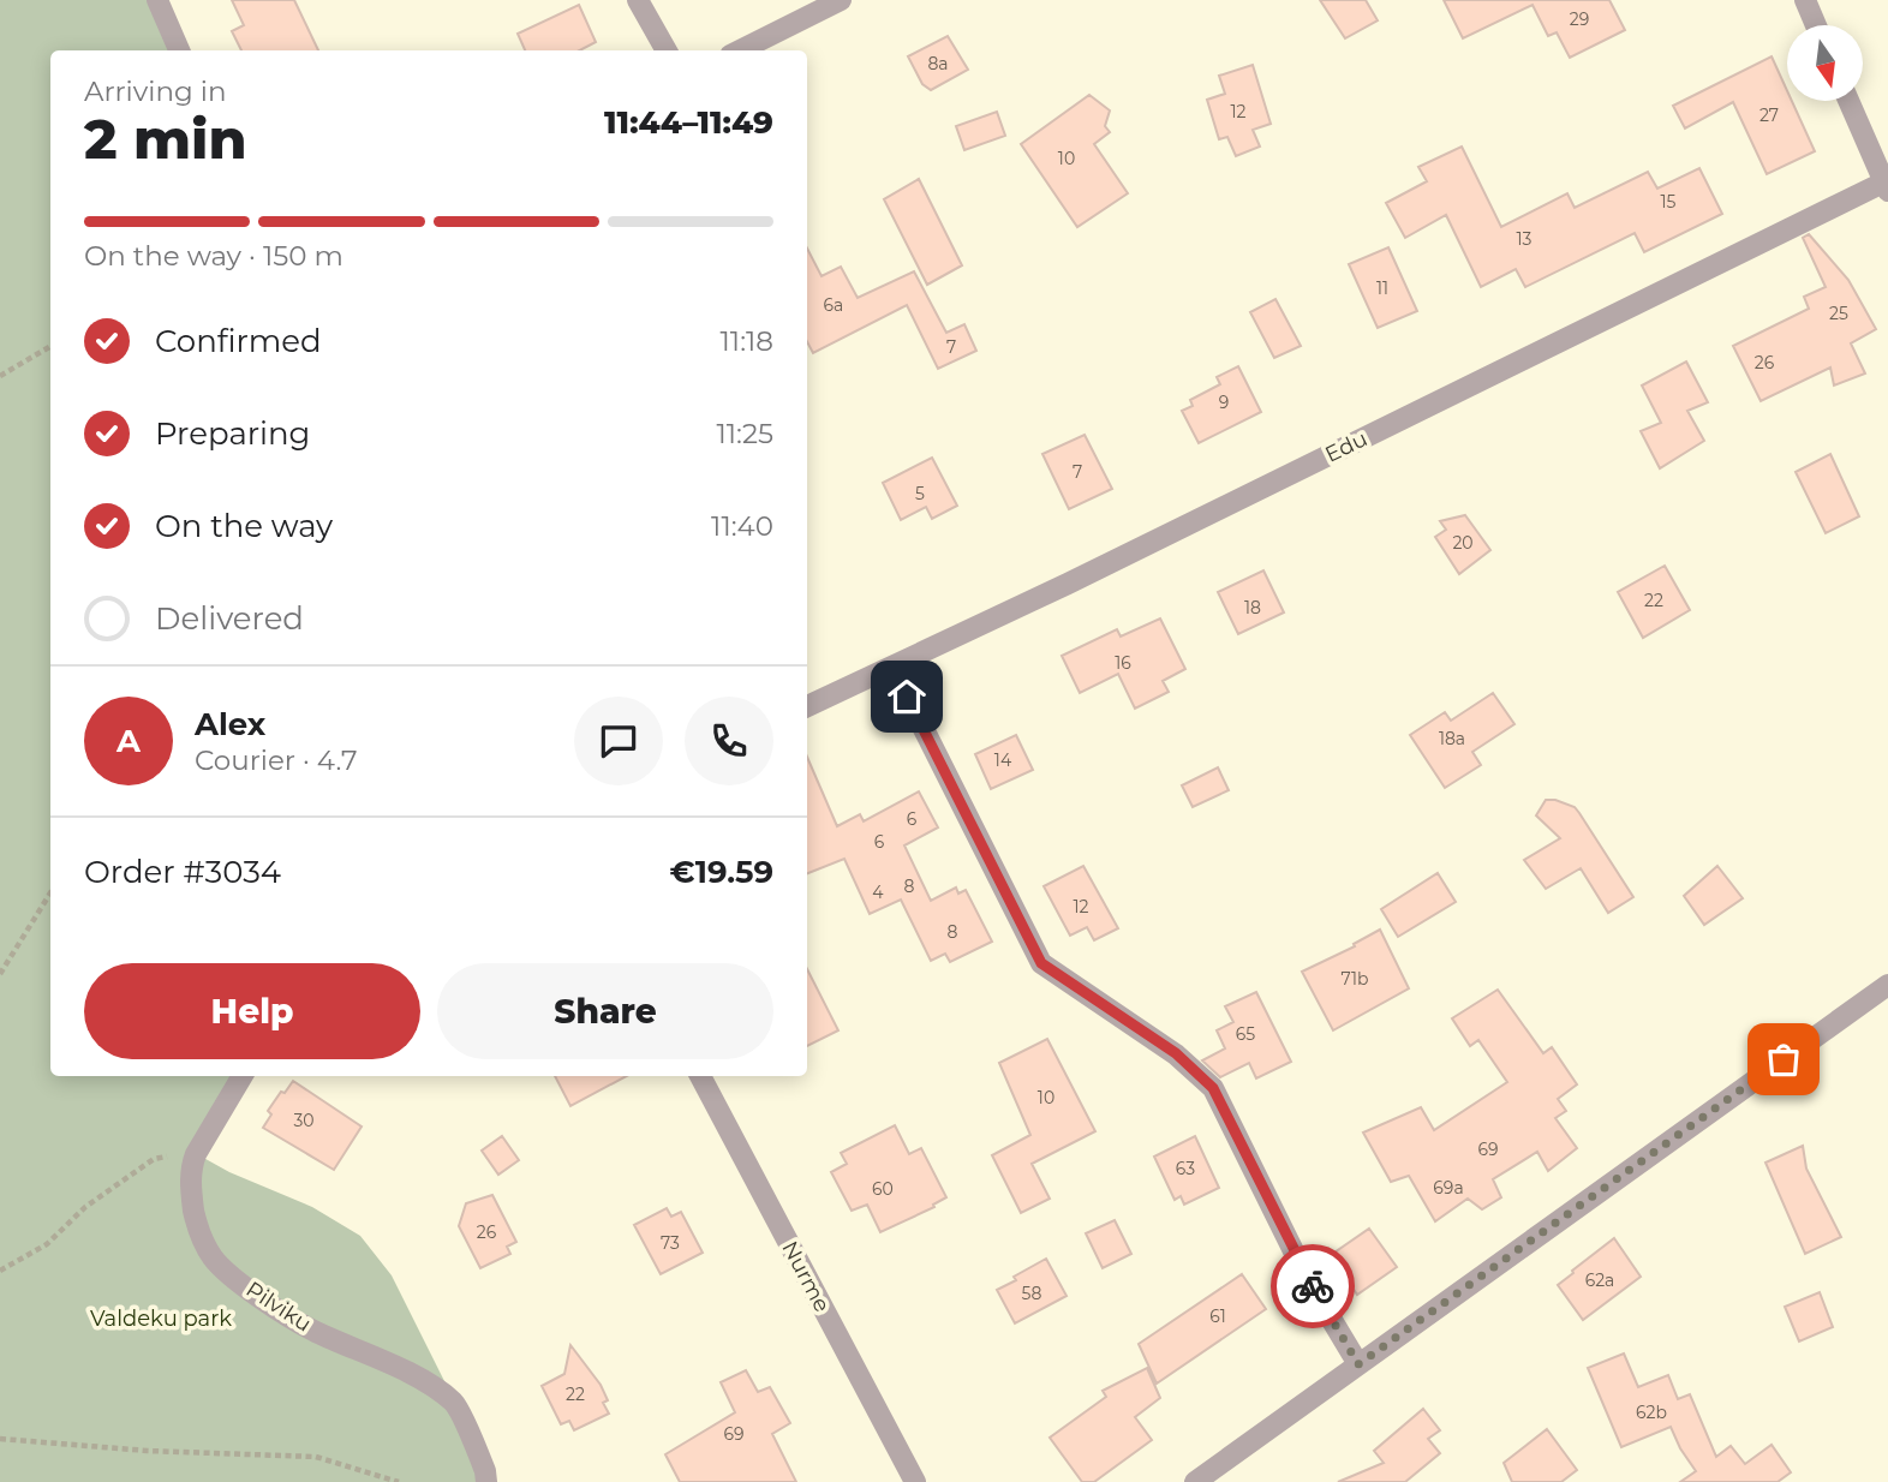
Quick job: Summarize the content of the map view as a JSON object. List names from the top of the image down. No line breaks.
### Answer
{"streets":{"street":["Edu","Nurme","Pilviku"]},"parks":["Valdeku park"],"house_numbers":["29","8a","12","27","10","15","13","11","6a","25","7","26","9","7","5","20","22","18","16","18a","14","6","6","8","4","12","8","71b","65","10","30","69","63","69a","60","26","73","62a","58","61","22","62b","69"],"north":"bottom","page":{"heading":["2 min","Arriving in","11:44–11:49"],"panel":["Alex","Courier · 4.7","Order #3034","€19.59"],"bar":"On the way · 150 m","list":[["Confirmed","11:18"],["Preparing","11:25"],["On the way","11:40"],"Delivered"],"round":"A","buttons":["Help","Share"]}}
